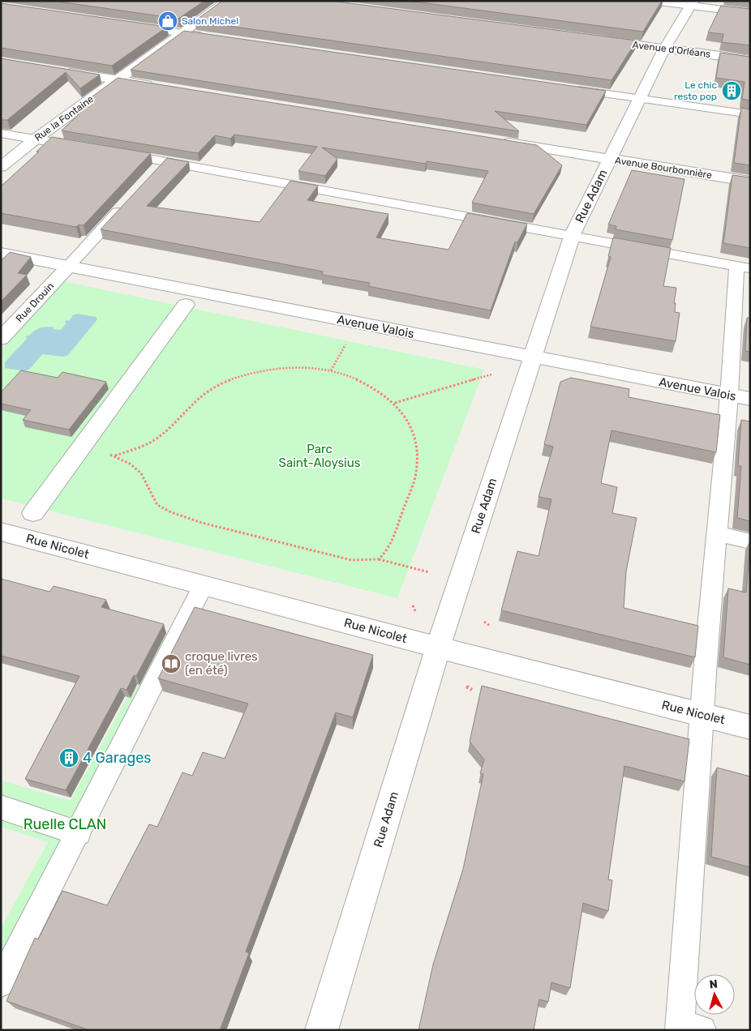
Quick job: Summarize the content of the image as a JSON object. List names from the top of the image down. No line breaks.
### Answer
{"streets":{"street":["Avenue d'Orléans","Rue la Fontaine","Avenue Bourbonnière","Rue Adam","Rue Drouin","Avenue Valois","Rue Nicolet"]},"crossings":[["Avenue d'Orléans","Rue Adam"],["Avenue Bourbonnière","Rue Adam"],["Rue Adam","Avenue Valois"],["Rue Adam","Rue Nicolet"],["Rue Drouin","Avenue Valois"]],"parks":["Parc Saint-Aloysius","Ruelle CLAN"],"places":{"shop":["Salon Michel"],"building":["Le chic resto pop","4 Garages"],"library":["croque livres (en été)"]},"north":"top"}
